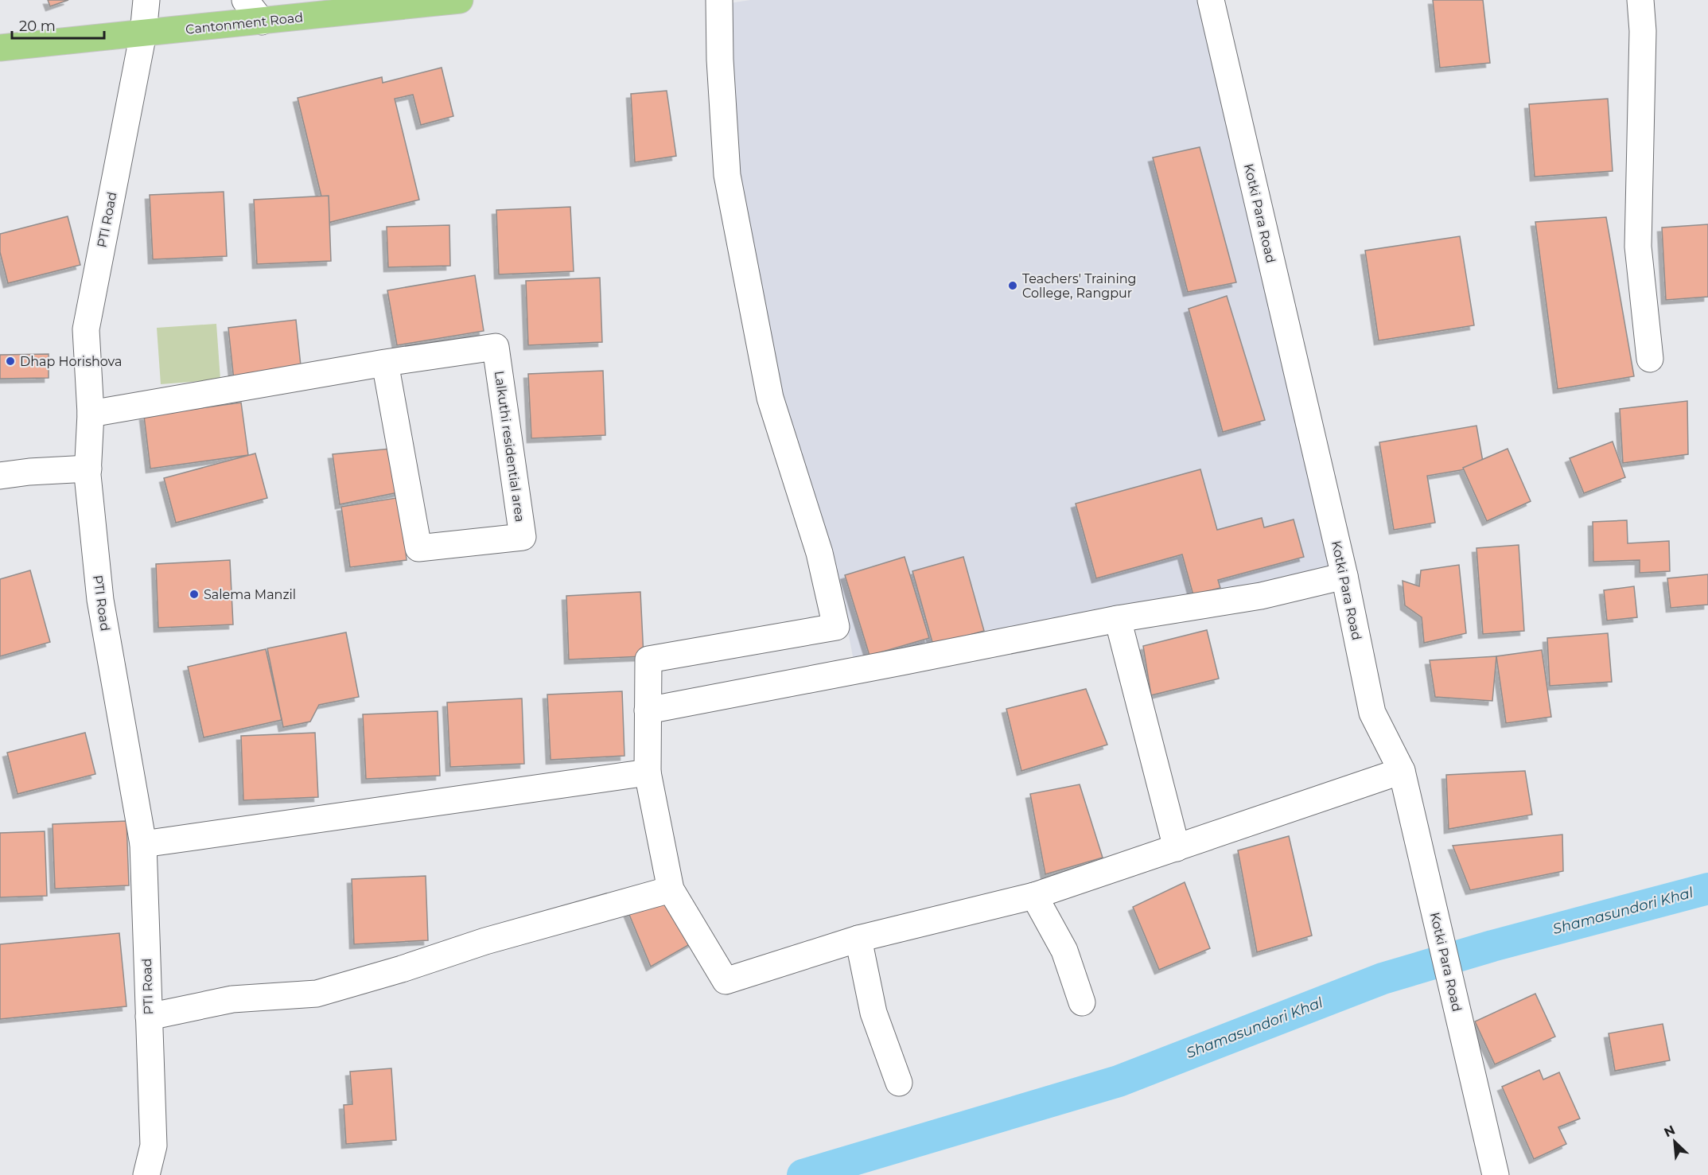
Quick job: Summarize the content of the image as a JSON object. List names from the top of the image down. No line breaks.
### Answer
{"streets":{"main road":["Cantonment Road"],"street":["Kotki Para Road","PTI Road","Lalkuthi residential area"]},"crossings":[["Cantonment Road","PTI Road"],["PTI Road","Lalkuthi residential area"]],"water":["Shamasundori Khal"],"places":["Teachers' Training College, Rangpur","Dhap Horishova","Salema Manzil"],"scale_bar":"20 m","north":"top left"}
